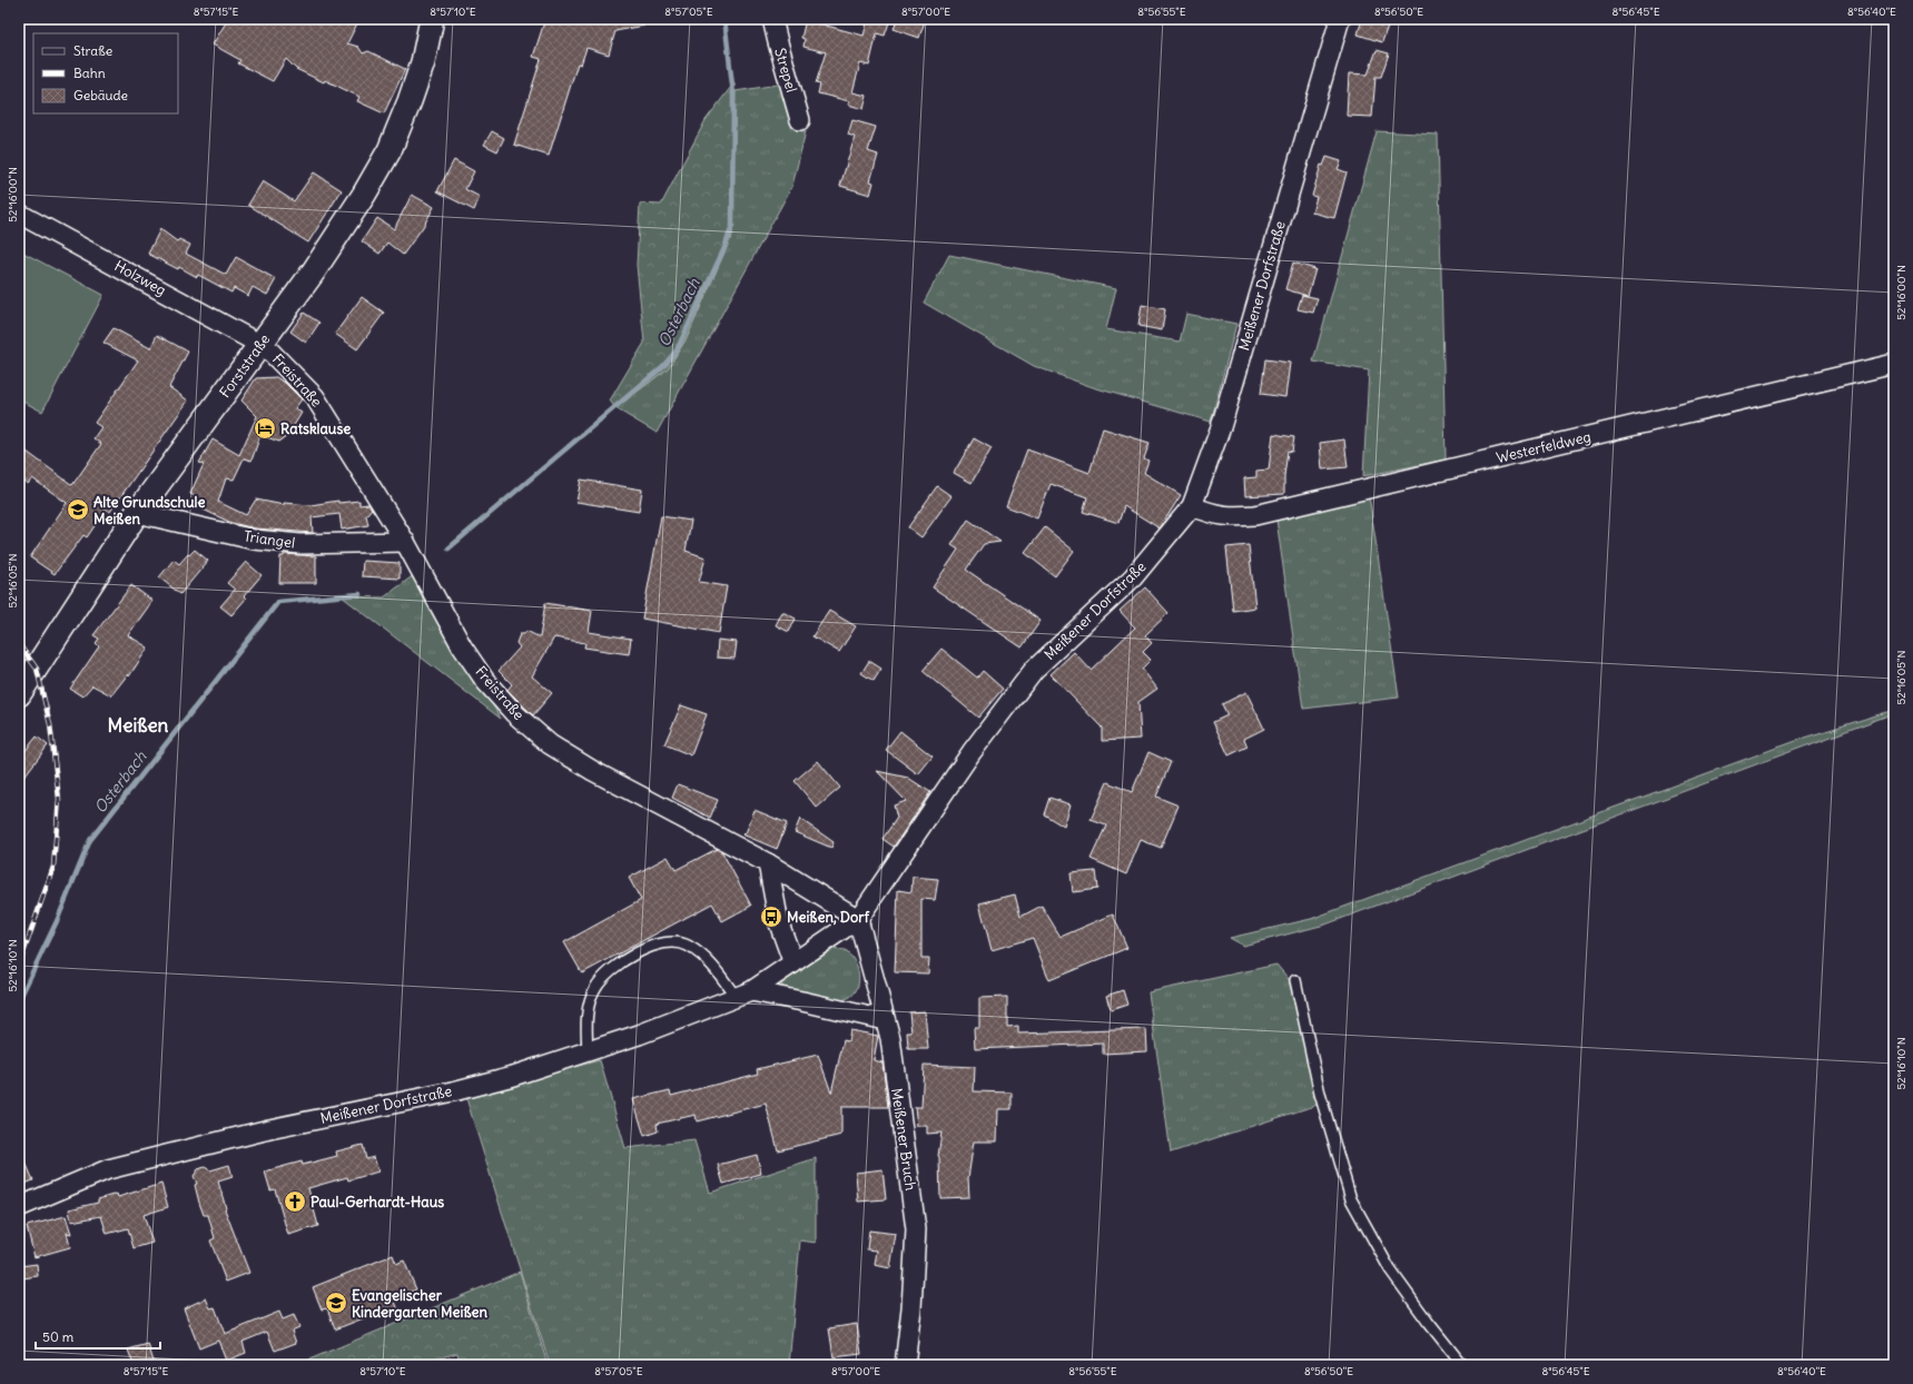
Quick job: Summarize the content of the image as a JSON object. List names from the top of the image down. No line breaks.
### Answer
{"streets":{"street":["Strepel","Holzweg","Meißener Dorfstraße","Forststraße","Freistraße","Westerfeldweg","Triangel","Meißener Bruch"]},"crossings":[["Holzweg","Forststraße"],["Holzweg","Freistraße"],["Meißener Dorfstraße","Freistraße"],["Meißener Dorfstraße","Westerfeldweg"],["Meißener Dorfstraße","Meißener Bruch"],["Forststraße","Freistraße"],["Forststraße","Triangel"],["Freistraße","Triangel"],["Freistraße","Meißener Bruch"]],"districts":["Meißen"],"water":["Osterbach"],"places":{"hotel":["Ratsklause"],"school or university":["Alte Grundschule Meißen","Evangelischer Kindergarten Meißen"],"bus stop":["Meißen, Dorf"],"church":["Paul-Gerhardt-Haus"]},"legend":["Straße","Bahn","Gebäude"],"scale_bar":"50 m","coordinates":["8°57'15\"E","8°57'10\"E","8°57'05\"E","8°57'00\"E","8°56'55\"E","8°56'50\"E","8°56'45\"E","8°56'40\"E","52°16'00\"N","52°16'05\"N","52°16'10\"N"]}
